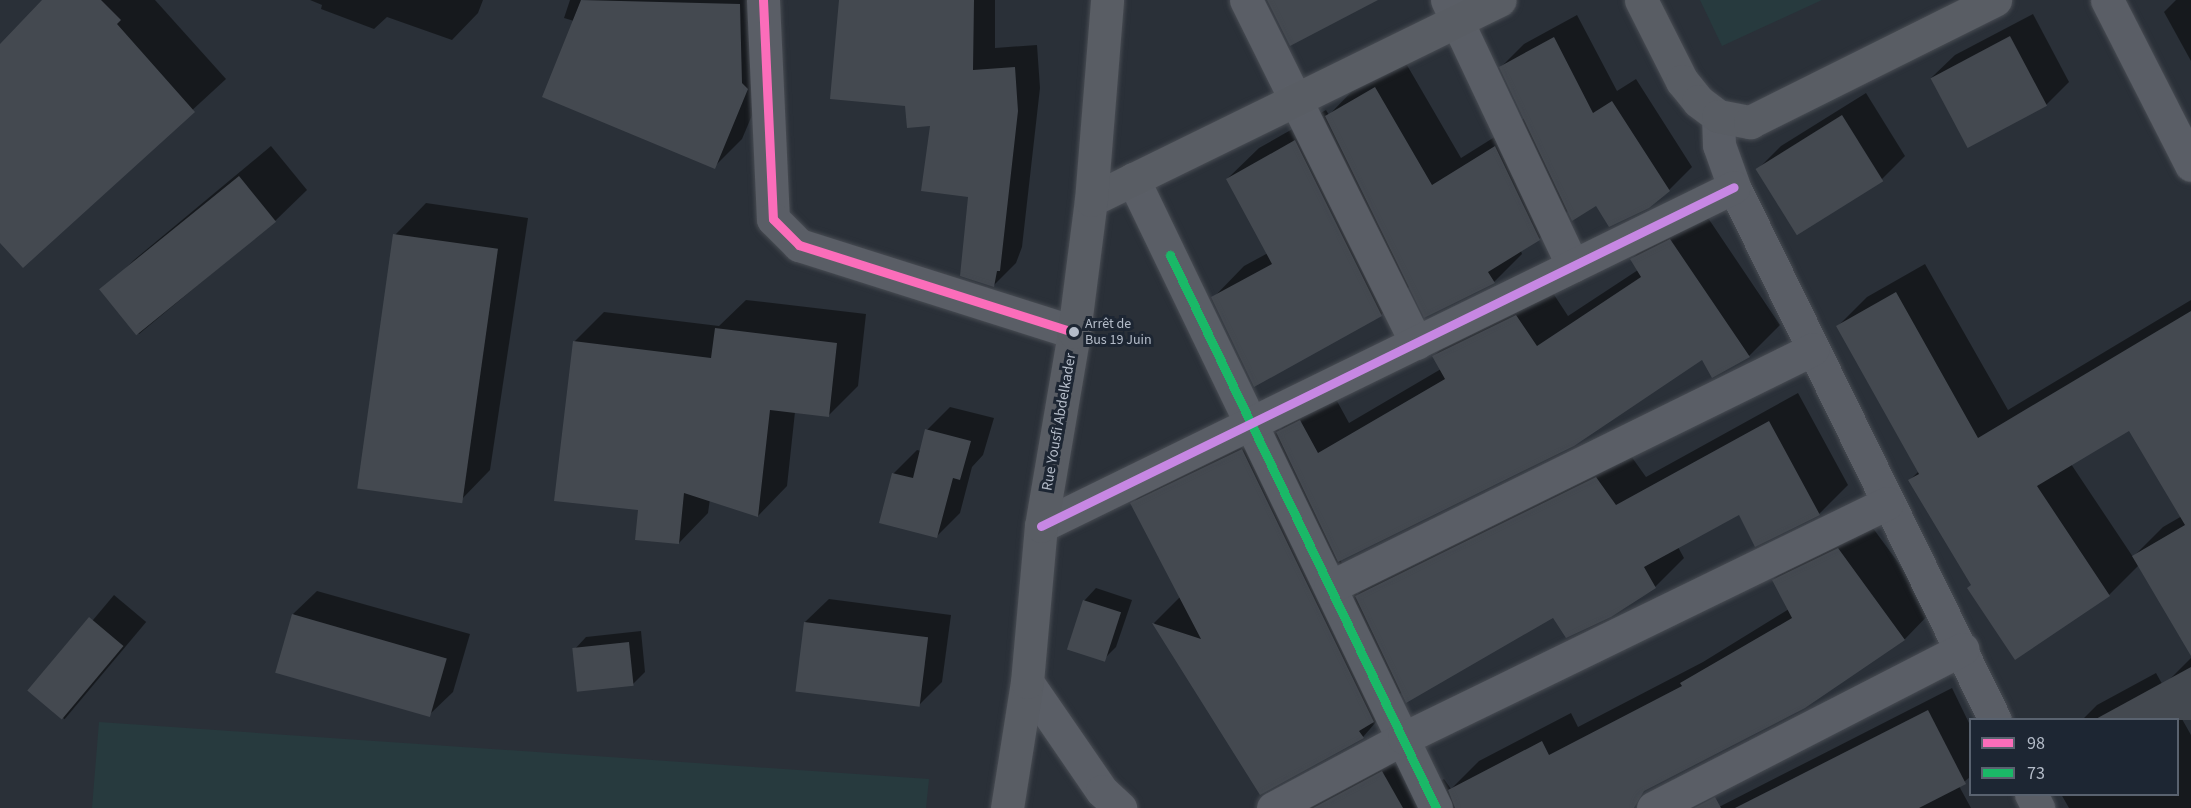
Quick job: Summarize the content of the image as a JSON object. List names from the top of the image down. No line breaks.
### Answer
{"streets":{"street":["Rue Yousfi Abdelkader"]},"places":["Arrêt de Bus 19 Juin"],"lines":["transit line 98","transit line 73"],"legend":["98","73"]}
